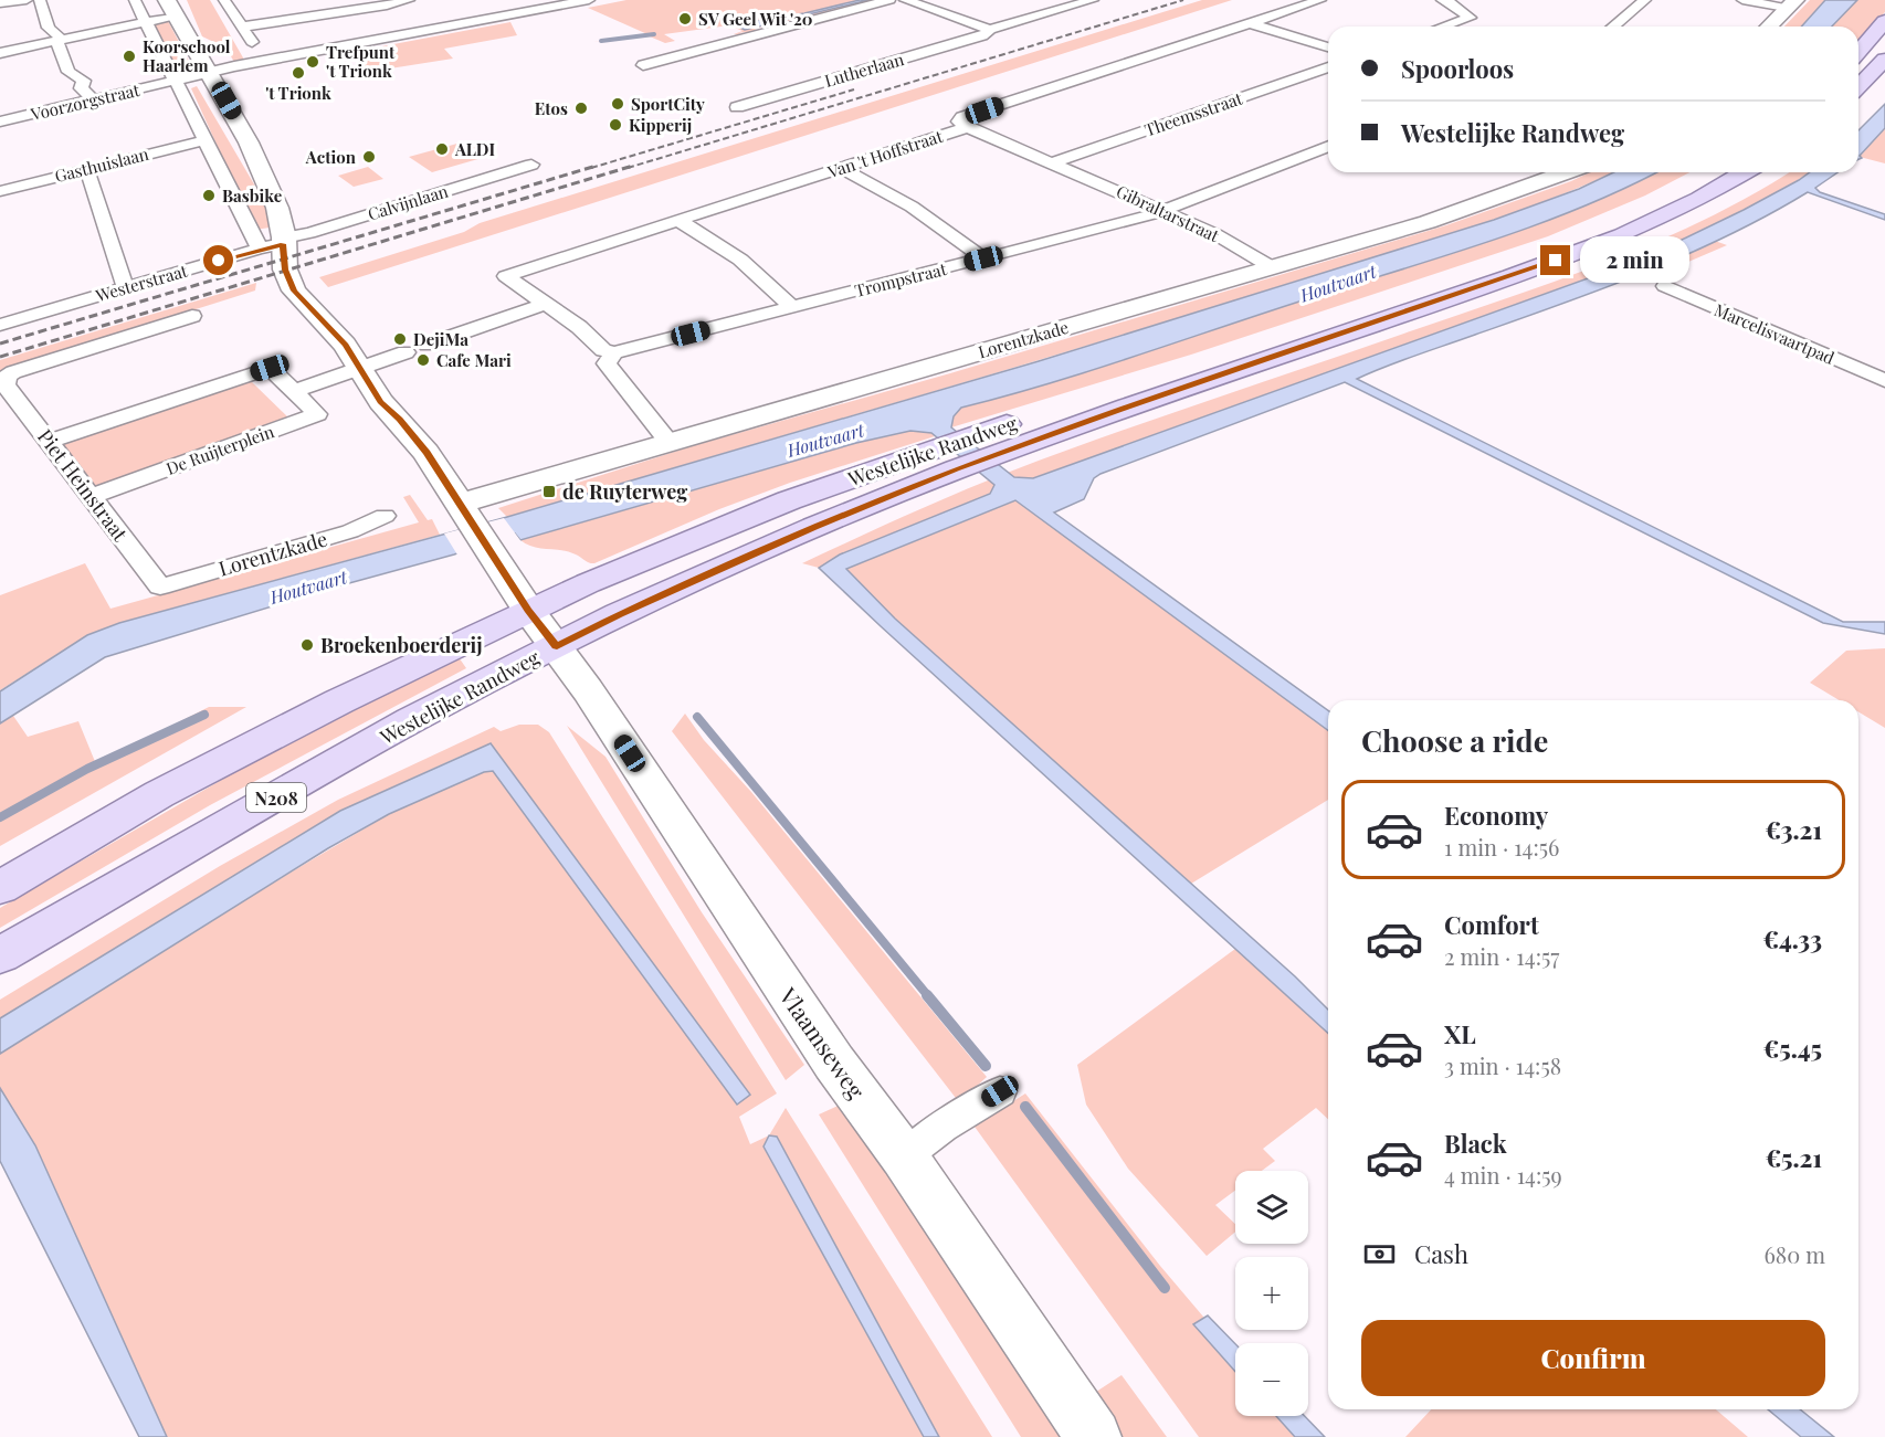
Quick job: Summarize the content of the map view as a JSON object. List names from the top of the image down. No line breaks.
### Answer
{"streets":{"main road":["Westelijke Randweg","N208"],"street":["Lutherlaan","Voorzorgstraat","Theemsstraat","Van 't Hoffstraat","Gasthuislaan","Calvijnlaan","Gibraltarstraat","Trompstraat","Westerstraat","Marcelisvaartpad","Lorentzkade","De Ruijterplein","Piet Heinstraat","Vlaamseweg"]},"crossings":[["Voorzorgstraat","Vlaamseweg"],["Theemsstraat","Gibraltarstraat"],["Van 't Hoffstraat","Gibraltarstraat"],["Calvijnlaan","Westerstraat"],["Calvijnlaan","Vlaamseweg"],["Gibraltarstraat","Trompstraat"],["Gibraltarstraat","Lorentzkade"],["Westerstraat","Vlaamseweg"],["Lorentzkade","Piet Heinstraat"],["Lorentzkade","Vlaamseweg"],["De Ruijterplein","Piet Heinstraat"],["Westelijke Randweg","Vlaamseweg"]],"water":["Houtvaart"],"places":{"other":["SV Geel Wit '20","Koorschool Haarlem","Trefpunt 't Trionk","'t Trionk","SportCity","Etos","Kipperij","ALDI","Action","Basbike","DejiMa","Cafe Mari","Broekenboerderij"],"transit":["de Ruyterweg"]},"page":{"banner":["Spoorloos","Westelijke Randweg"],"bubble":"2 min","heading":"Choose a ride","list":[{"name":"Economy","note":"1 min · 14:56","value":"€3.21"},{"name":"Comfort","note":"2 min · 14:57","value":"€4.33"},{"name":"XL","note":"3 min · 14:58","value":"€5.45"},{"name":"Black","note":"4 min · 14:59","value":"€5.21"}],"map_buttons":["+","−"],"pay":["Cash","680 m"],"buttons":"Confirm"}}
